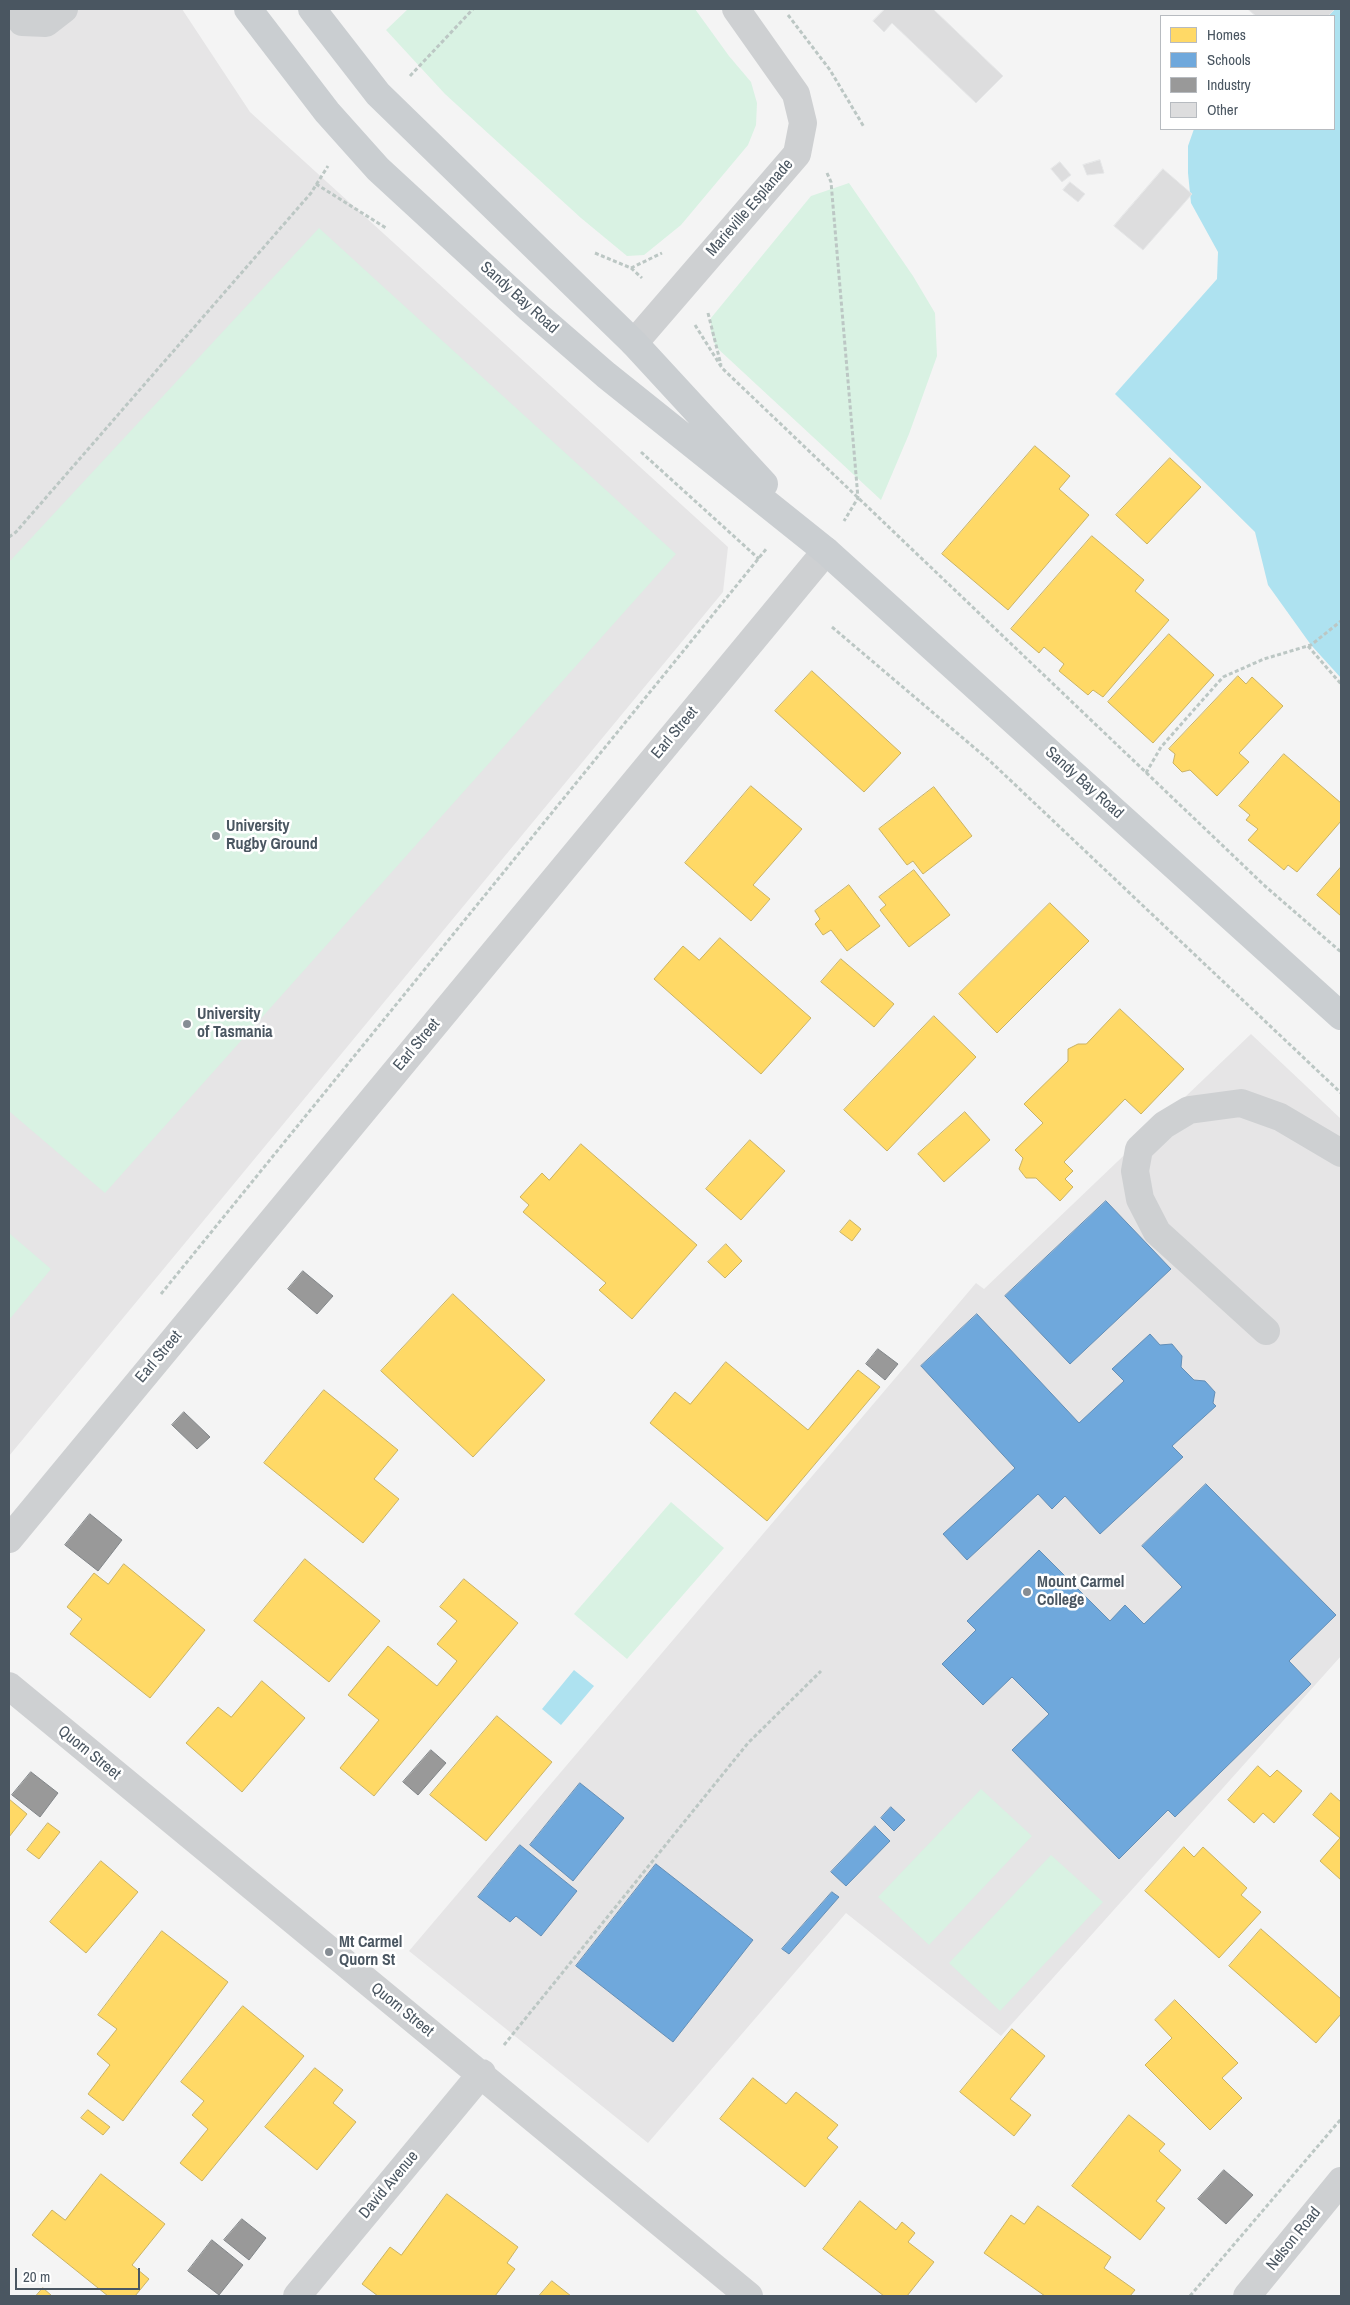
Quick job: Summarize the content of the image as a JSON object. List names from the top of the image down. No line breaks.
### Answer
{"streets":{"main road":["Sandy Bay Road"],"street":["Marieville Esplanade","Earl Street","Quorn Street","David Avenue","Nelson Road"]},"crossings":[["Marieville Esplanade","Sandy Bay Road"],["Sandy Bay Road","Earl Street"],["Quorn Street","David Avenue"]],"places":["University Rugby Ground","University of Tasmania","Mount Carmel College","Mt Carmel Quorn St"],"legend":["Homes","Schools","Industry","Other"],"scale_bar":"20 m"}
